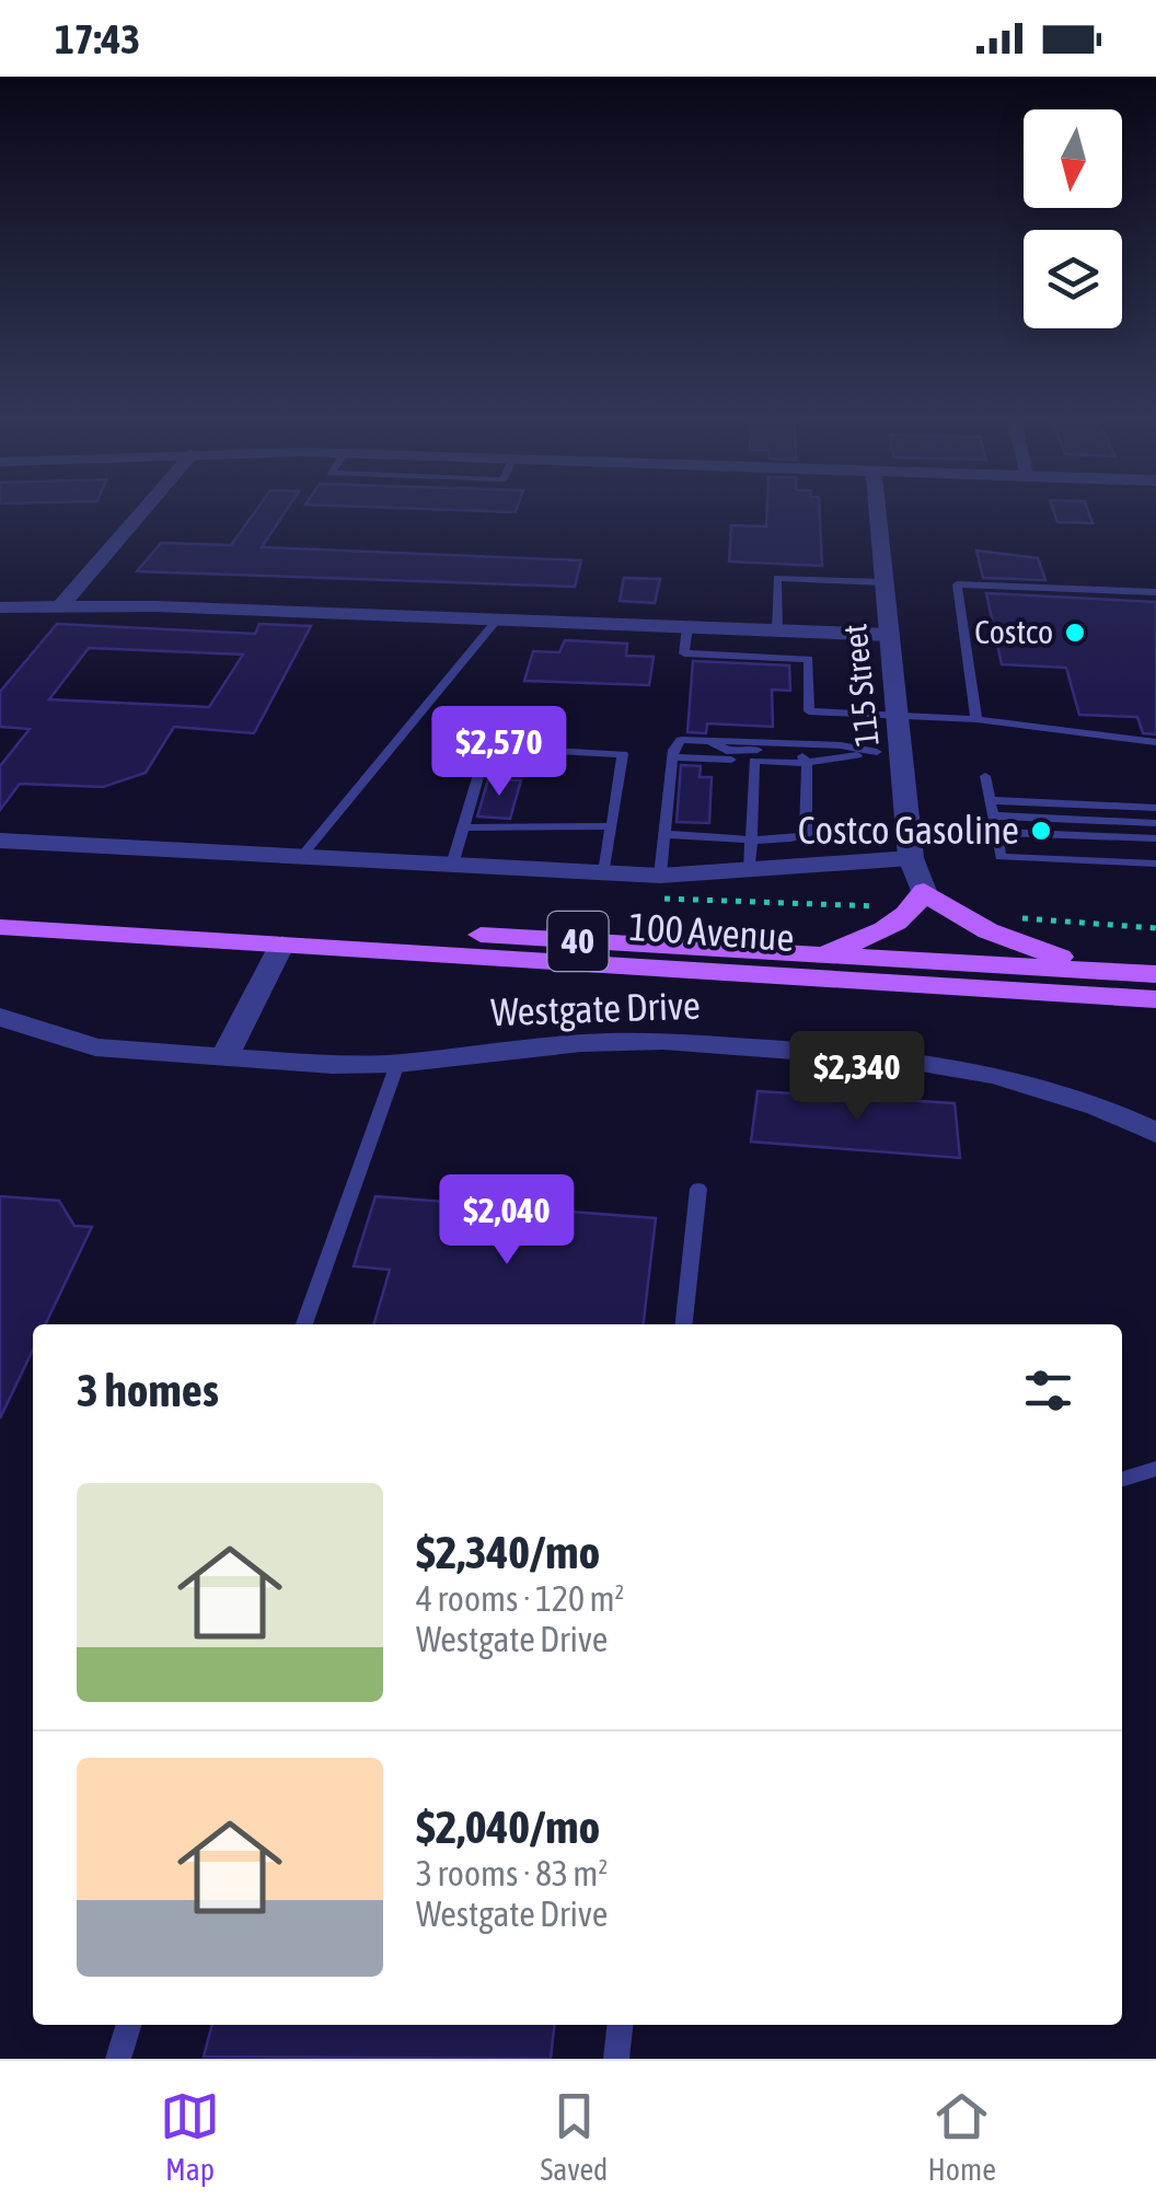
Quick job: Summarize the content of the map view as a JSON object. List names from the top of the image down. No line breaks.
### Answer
{"streets":{"main road":["100 Avenue","40"],"street":["115 Street","Westgate Drive"]},"crossings":[["115 Street","100 Avenue"]],"places":["Costco","Costco Gasoline"],"north":"bottom","page":{"status":"17:43","price":["$2,570","$2,340","$2,040"],"heading":"3 homes","list":[{"name":"$2,340/mo","note":"4 rooms · 120 m² · Westgate Drive"},{"name":"$2,040/mo","note":"3 rooms · 83 m² · Westgate Drive"}],"tabs":["Map","Saved","Home"]}}
